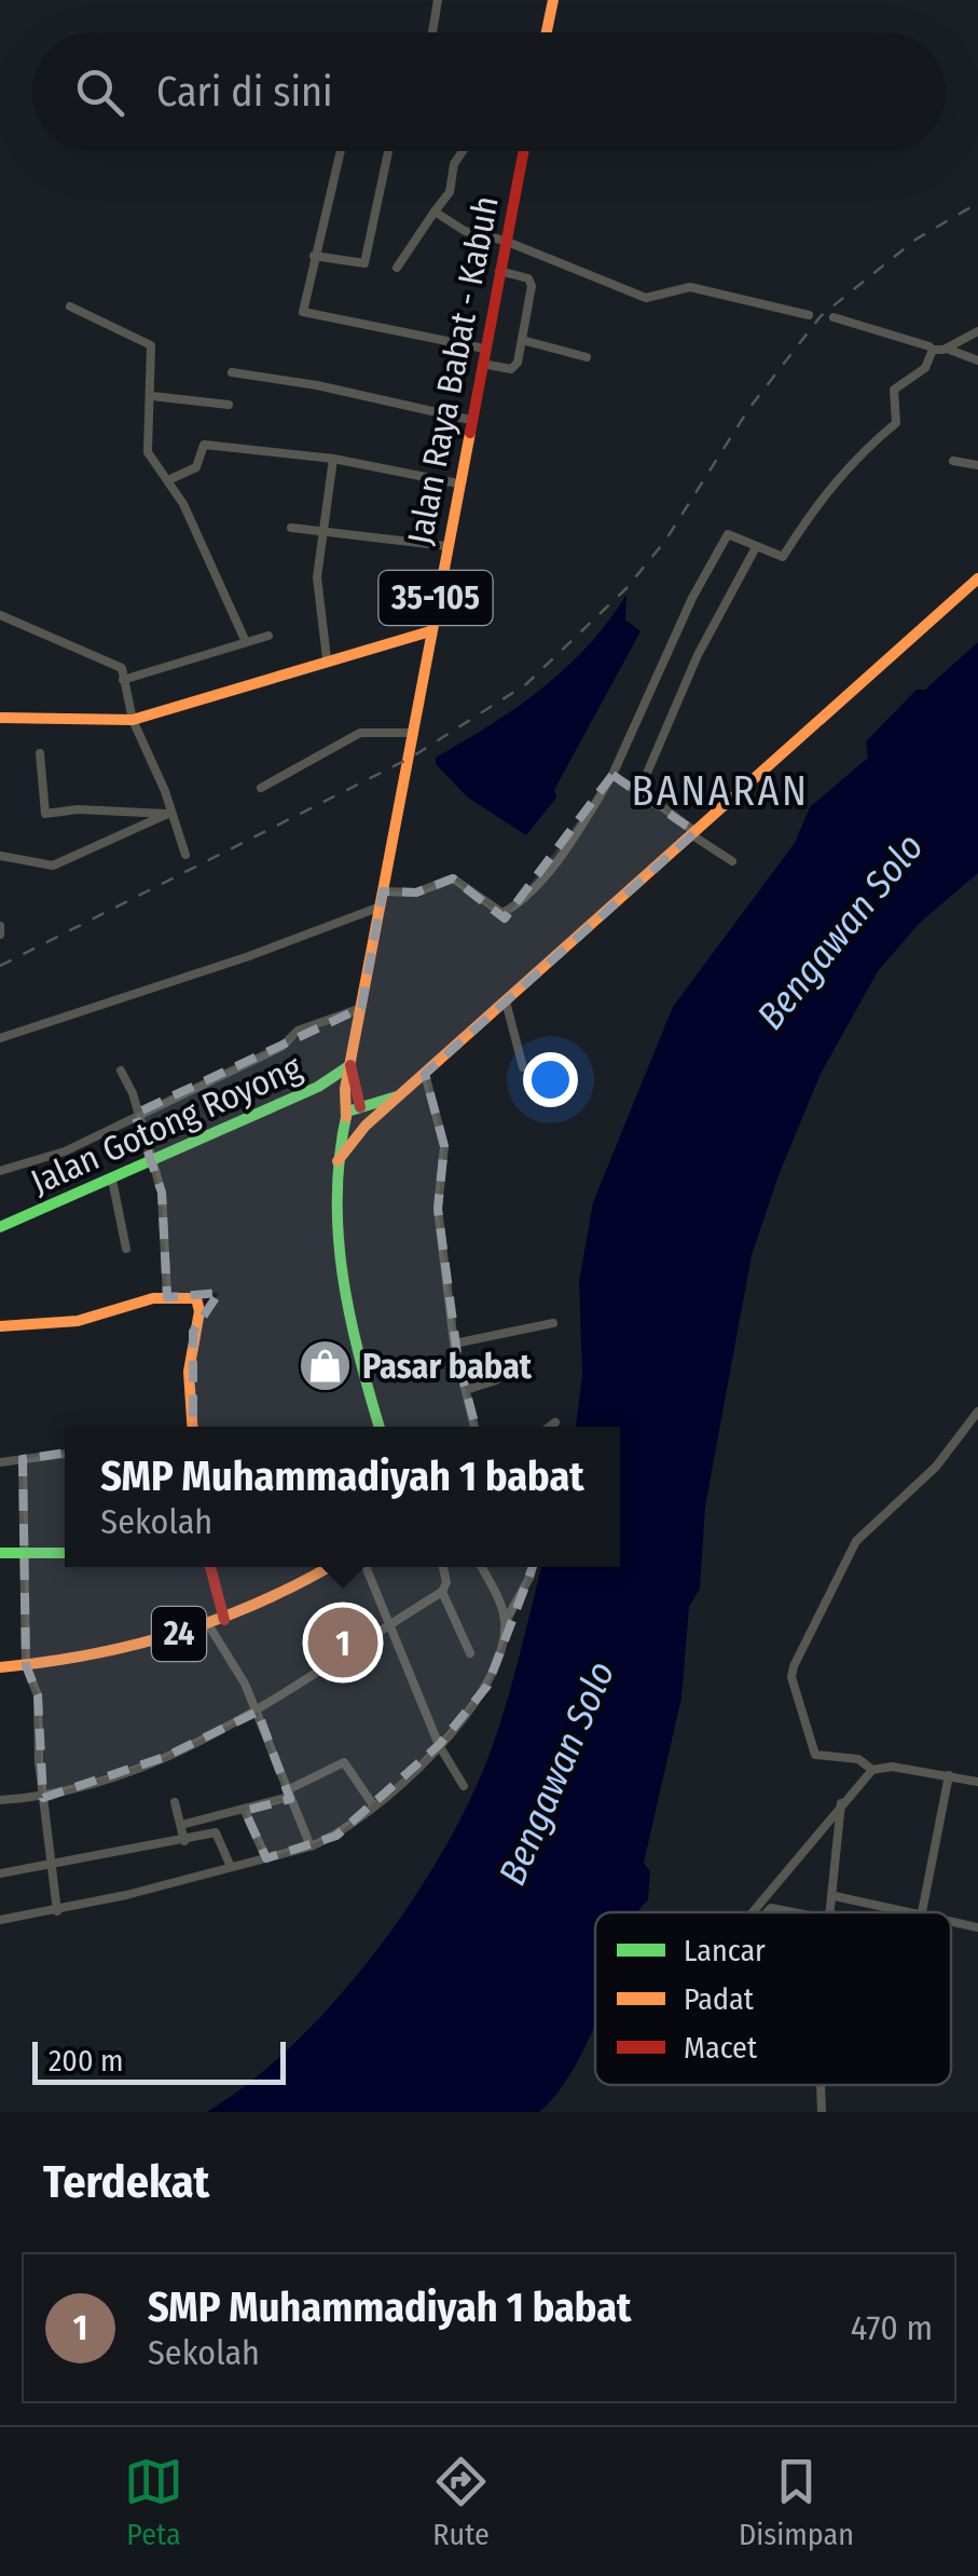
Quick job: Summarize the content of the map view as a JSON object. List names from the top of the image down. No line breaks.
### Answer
{"streets":{"main road":["Jalan Raya Babat - Kabuh","35-105","Jalan Gotong Royong","24"]},"crossings":[["Jalan Raya Babat - Kabuh","35-105"],["Jalan Raya Babat - Kabuh","Jalan Gotong Royong"],["35-105","Jalan Gotong Royong"]],"districts":["BANARAN"],"water":["Bengawan Solo"],"places":{"shop":["Pasar babat"]},"legend":["Lancar","Padat","Macet"],"scale_bar":"200 m","page":{"search":"Cari di sini","popup":["SMP Muhammadiyah 1 babat","Sekolah"],"pins":"1","scale":"200 m","heading":"Terdekat","list":[{"mark":"1","name":"SMP Muhammadiyah 1 babat","note":"Sekolah","value":"470 m"}],"nav":["Peta","Rute","Disimpan"]}}
